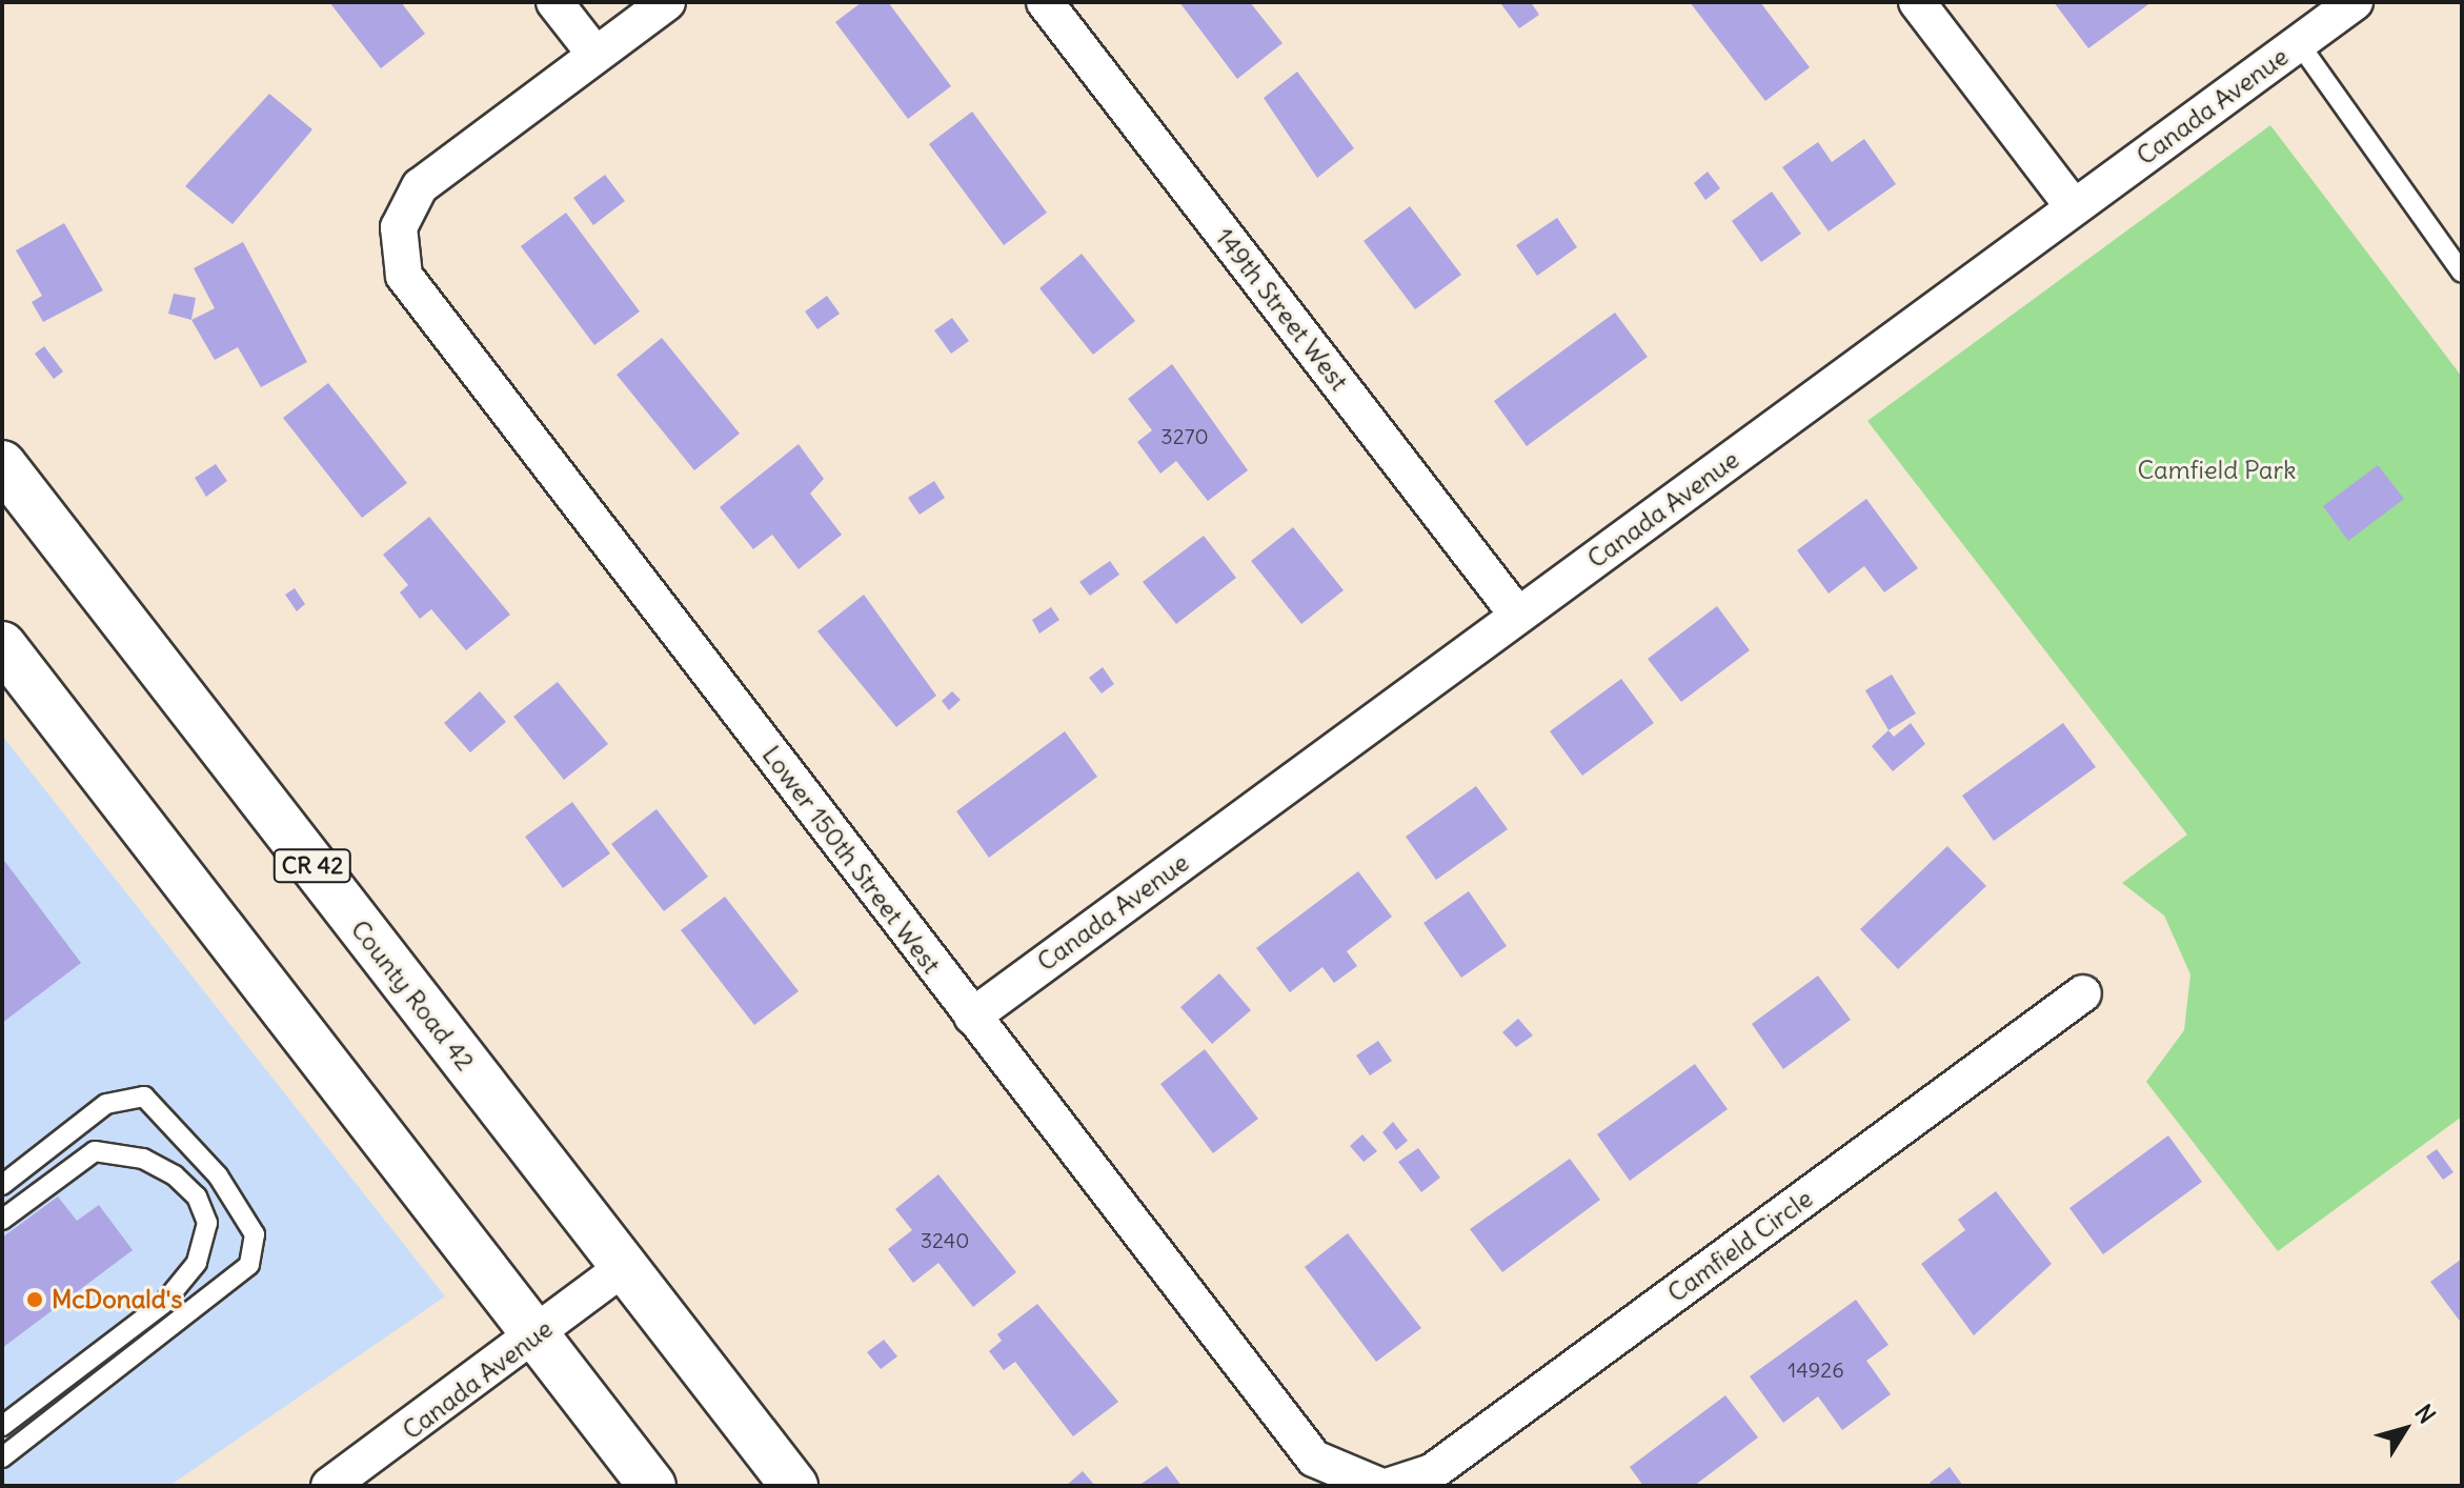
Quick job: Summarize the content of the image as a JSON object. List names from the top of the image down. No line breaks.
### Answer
{"streets":{"highway":["CR 42","County Road 42"],"street":["Canada Avenue","149th Street West","Lower 150th Street West","Camfield Circle"]},"crossings":[["Canada Avenue","149th Street West"],["Canada Avenue","Lower 150th Street West"],["Canada Avenue","County Road 42"]],"parks":["Camfield Park"],"places":["McDonald's"],"house_numbers":["3270","3240","14926"],"north":"top right"}
